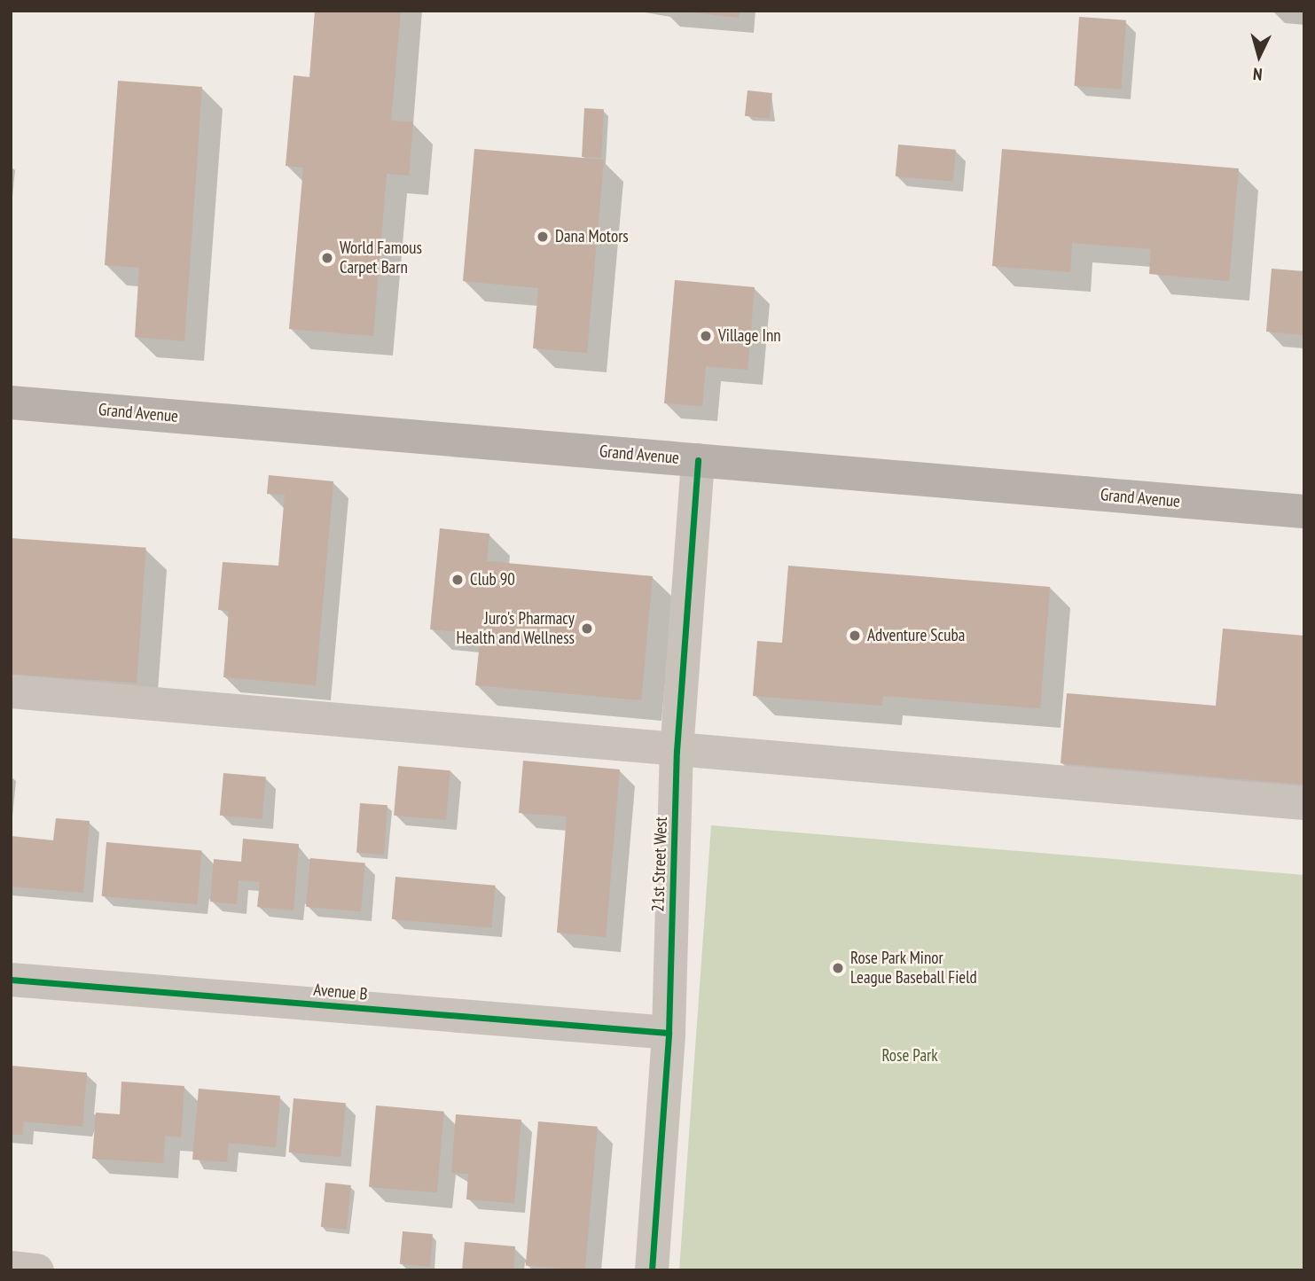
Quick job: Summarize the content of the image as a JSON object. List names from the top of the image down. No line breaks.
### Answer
{"streets":{"main road":["Grand Avenue"],"street":["21st Street West","Avenue B"]},"crossings":[["Grand Avenue","21st Street West"],["21st Street West","Avenue B"]],"parks":["Rose Park"],"places":["Dana Motors","World Famous Carpet Barn","Village Inn","Club 90","Juro's Pharmacy Health and Wellness","Adventure Scuba","Rose Park Minor League Baseball Field"],"north":"bottom"}
